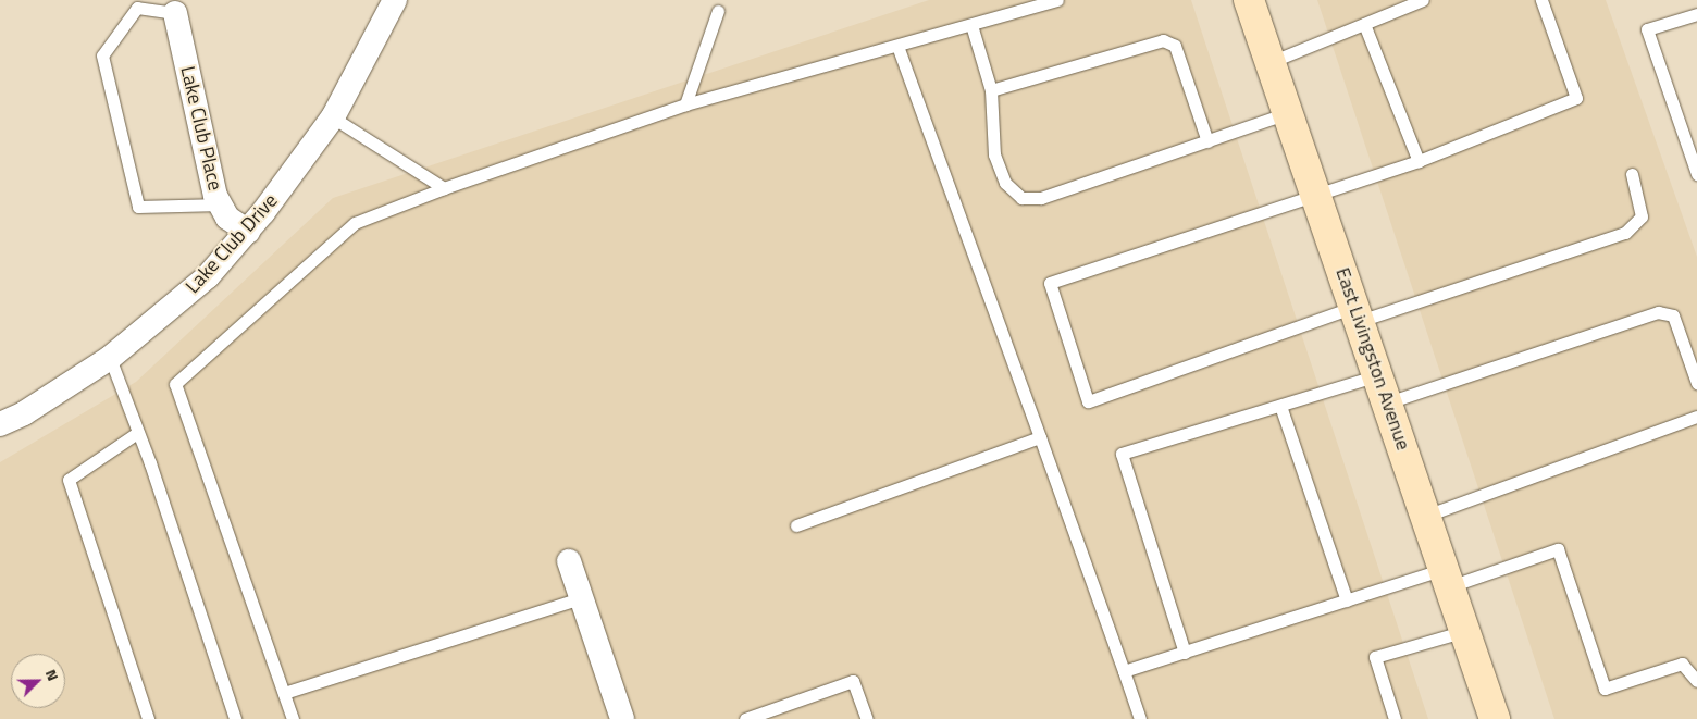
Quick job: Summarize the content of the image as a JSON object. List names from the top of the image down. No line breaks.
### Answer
{"streets":{"main road":["East Livingston Avenue"],"street":["Lake Club Place","Lake Club Drive"]},"crossings":[["Lake Club Place","Lake Club Drive"]],"north":"top right"}
